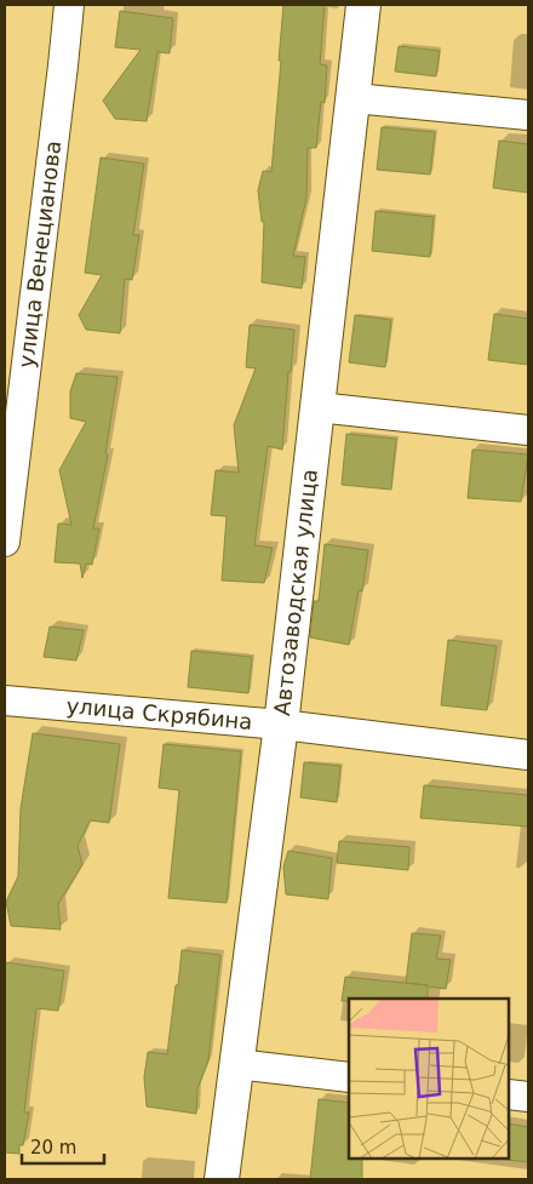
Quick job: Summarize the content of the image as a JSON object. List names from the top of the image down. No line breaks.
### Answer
{"streets":{"street":["улица Венецианова","Автозаводская улица","улица Скрябина"]},"crossings":[["Автозаводская улица","улица Скрябина"]],"scale_bar":"20 m"}
